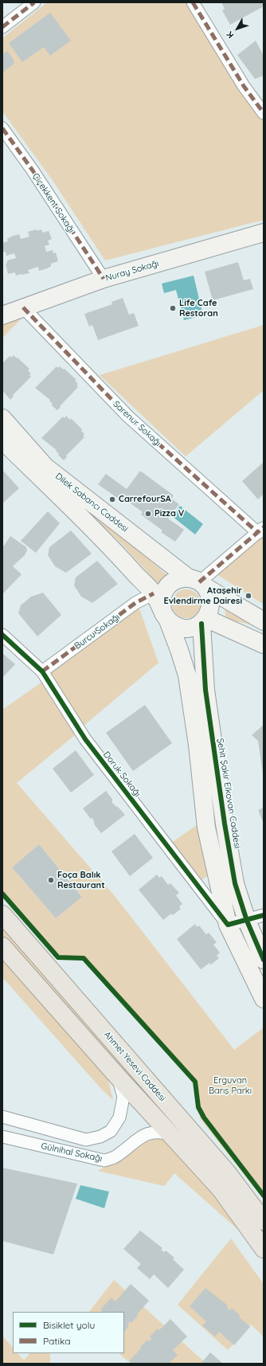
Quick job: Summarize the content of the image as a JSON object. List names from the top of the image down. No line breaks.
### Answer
{"streets":{"main road":["Ahmet Yesevi Caddesi"],"street":["Çiçekkent Sokağı","Nuray Sokağı","Sarenur Sokağı","Dilek Sabancı Caddesi","Burcu Sokağı","Doruk Sokağı","Şehit Şakir Elkovan Caddesi","Gülnihal Sokağı"]},"crossings":[["Çiçekkent Sokağı","Nuray Sokağı"],["Nuray Sokağı","Sarenur Sokağı"],["Dilek Sabancı Caddesi","Burcu Sokağı"],["Dilek Sabancı Caddesi","Şehit Şakir Elkovan Caddesi"],["Burcu Sokağı","Doruk Sokağı"],["Ahmet Yesevi Caddesi","Gülnihal Sokağı"]],"parks":["Erguvan Barış Parkı"],"places":["Life Cafe Restoran","CarrefourSA","Pizza V","Ataşehir Evlendirme Dairesi","Foça Balık Restaurant"],"legend":["Bisiklet yolu","Patika"],"north":"bottom left"}
